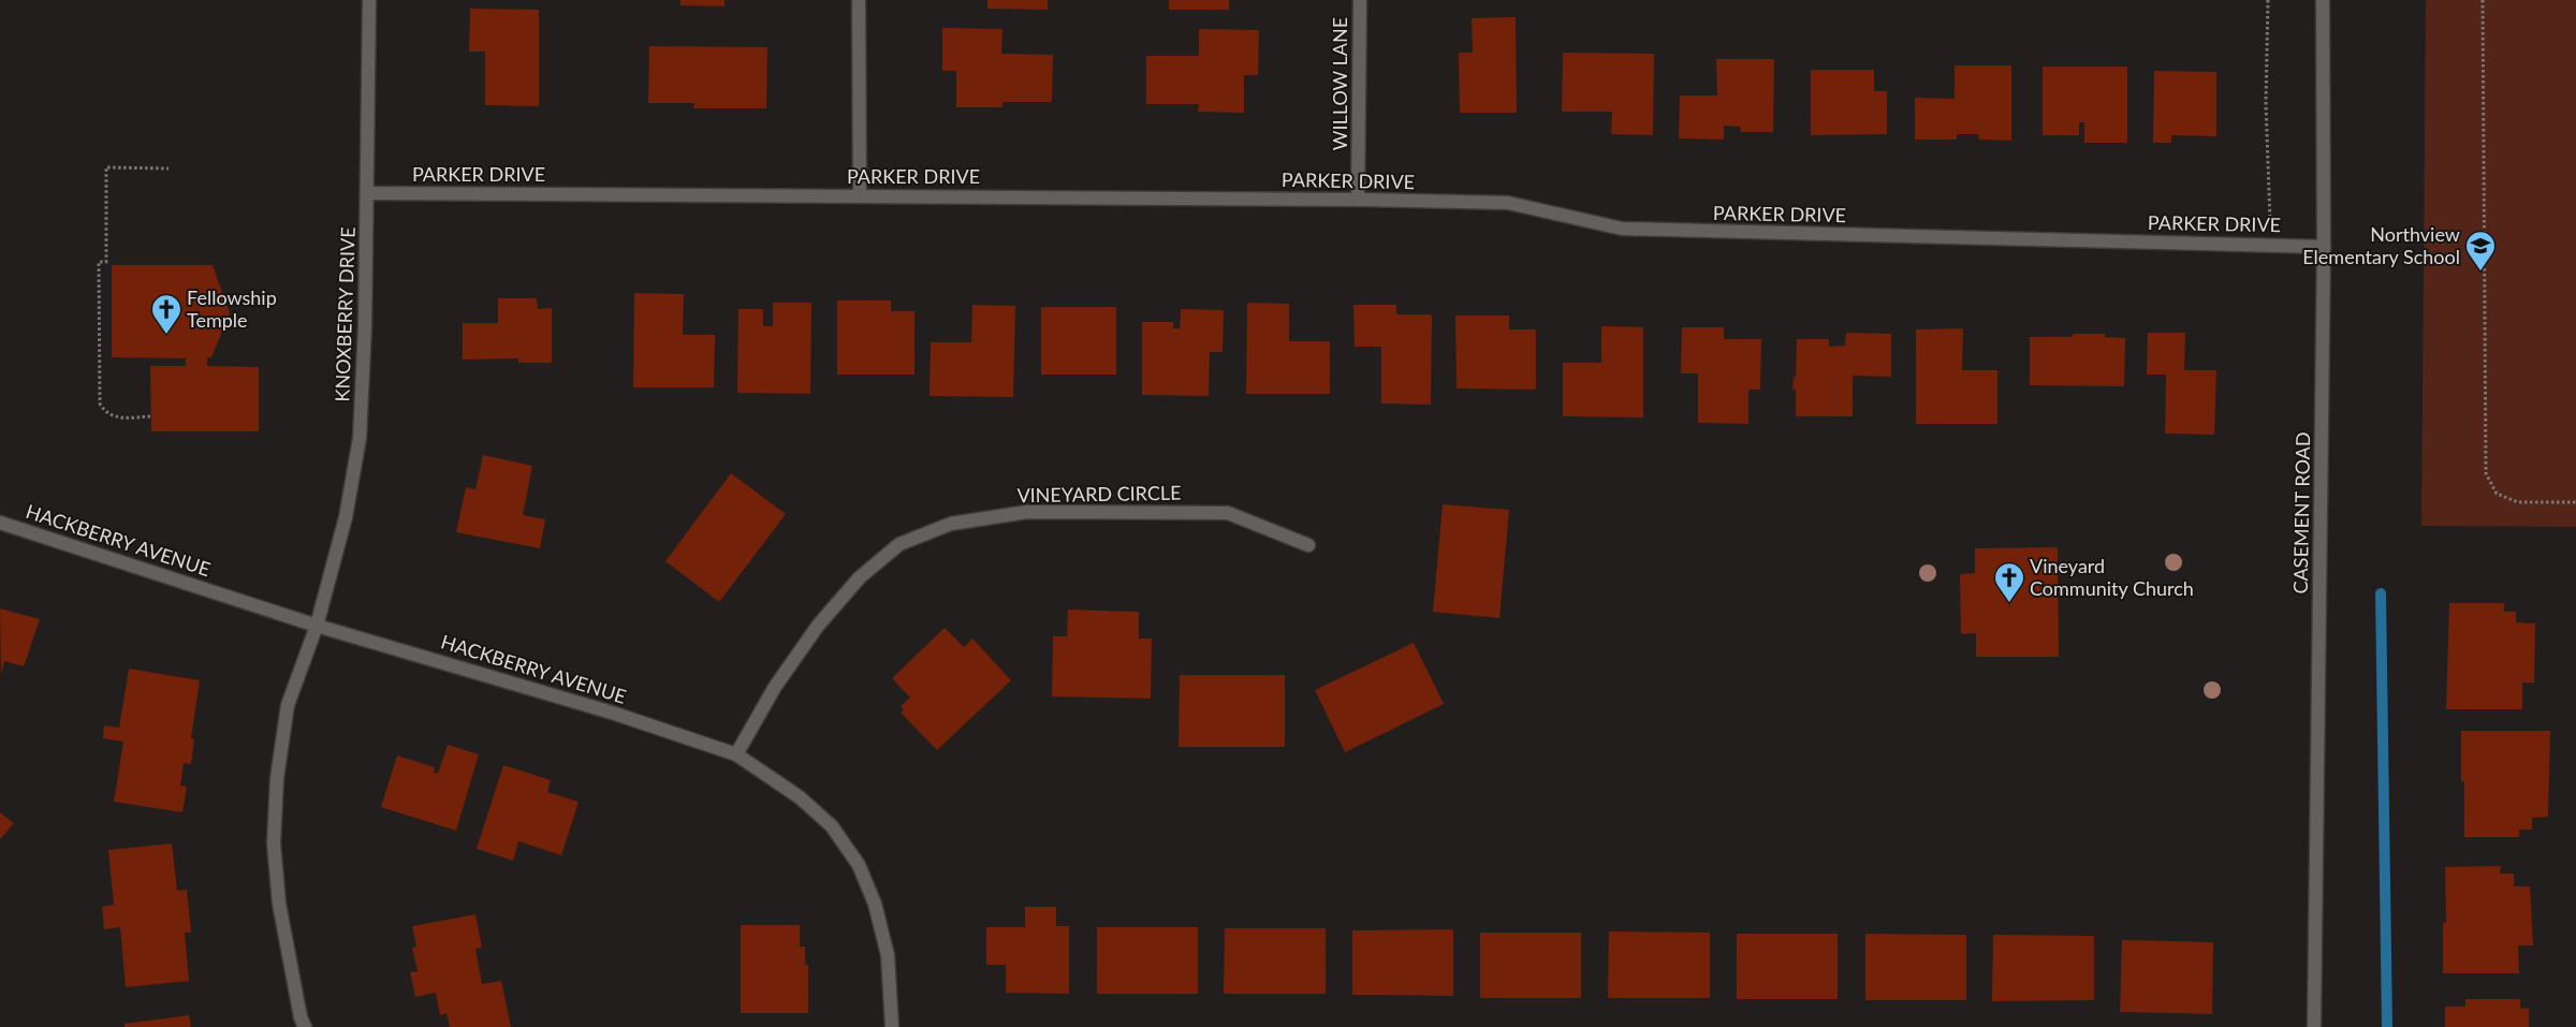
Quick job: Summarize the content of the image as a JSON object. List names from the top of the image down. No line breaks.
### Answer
{"streets":{"street":["WILLOW LANE","PARKER DRIVE","KNOXBERRY DRIVE","VINEYARD CIRCLE","CASEMENT ROAD","HACKBERRY AVENUE"]},"crossings":[["WILLOW LANE","PARKER DRIVE"],["PARKER DRIVE","KNOXBERRY DRIVE"],["PARKER DRIVE","CASEMENT ROAD"],["KNOXBERRY DRIVE","HACKBERRY AVENUE"],["VINEYARD CIRCLE","HACKBERRY AVENUE"]],"places":{"school or university":["Northview Elementary School"],"church":["Fellowship Temple","Vineyard Community Church"]}}
